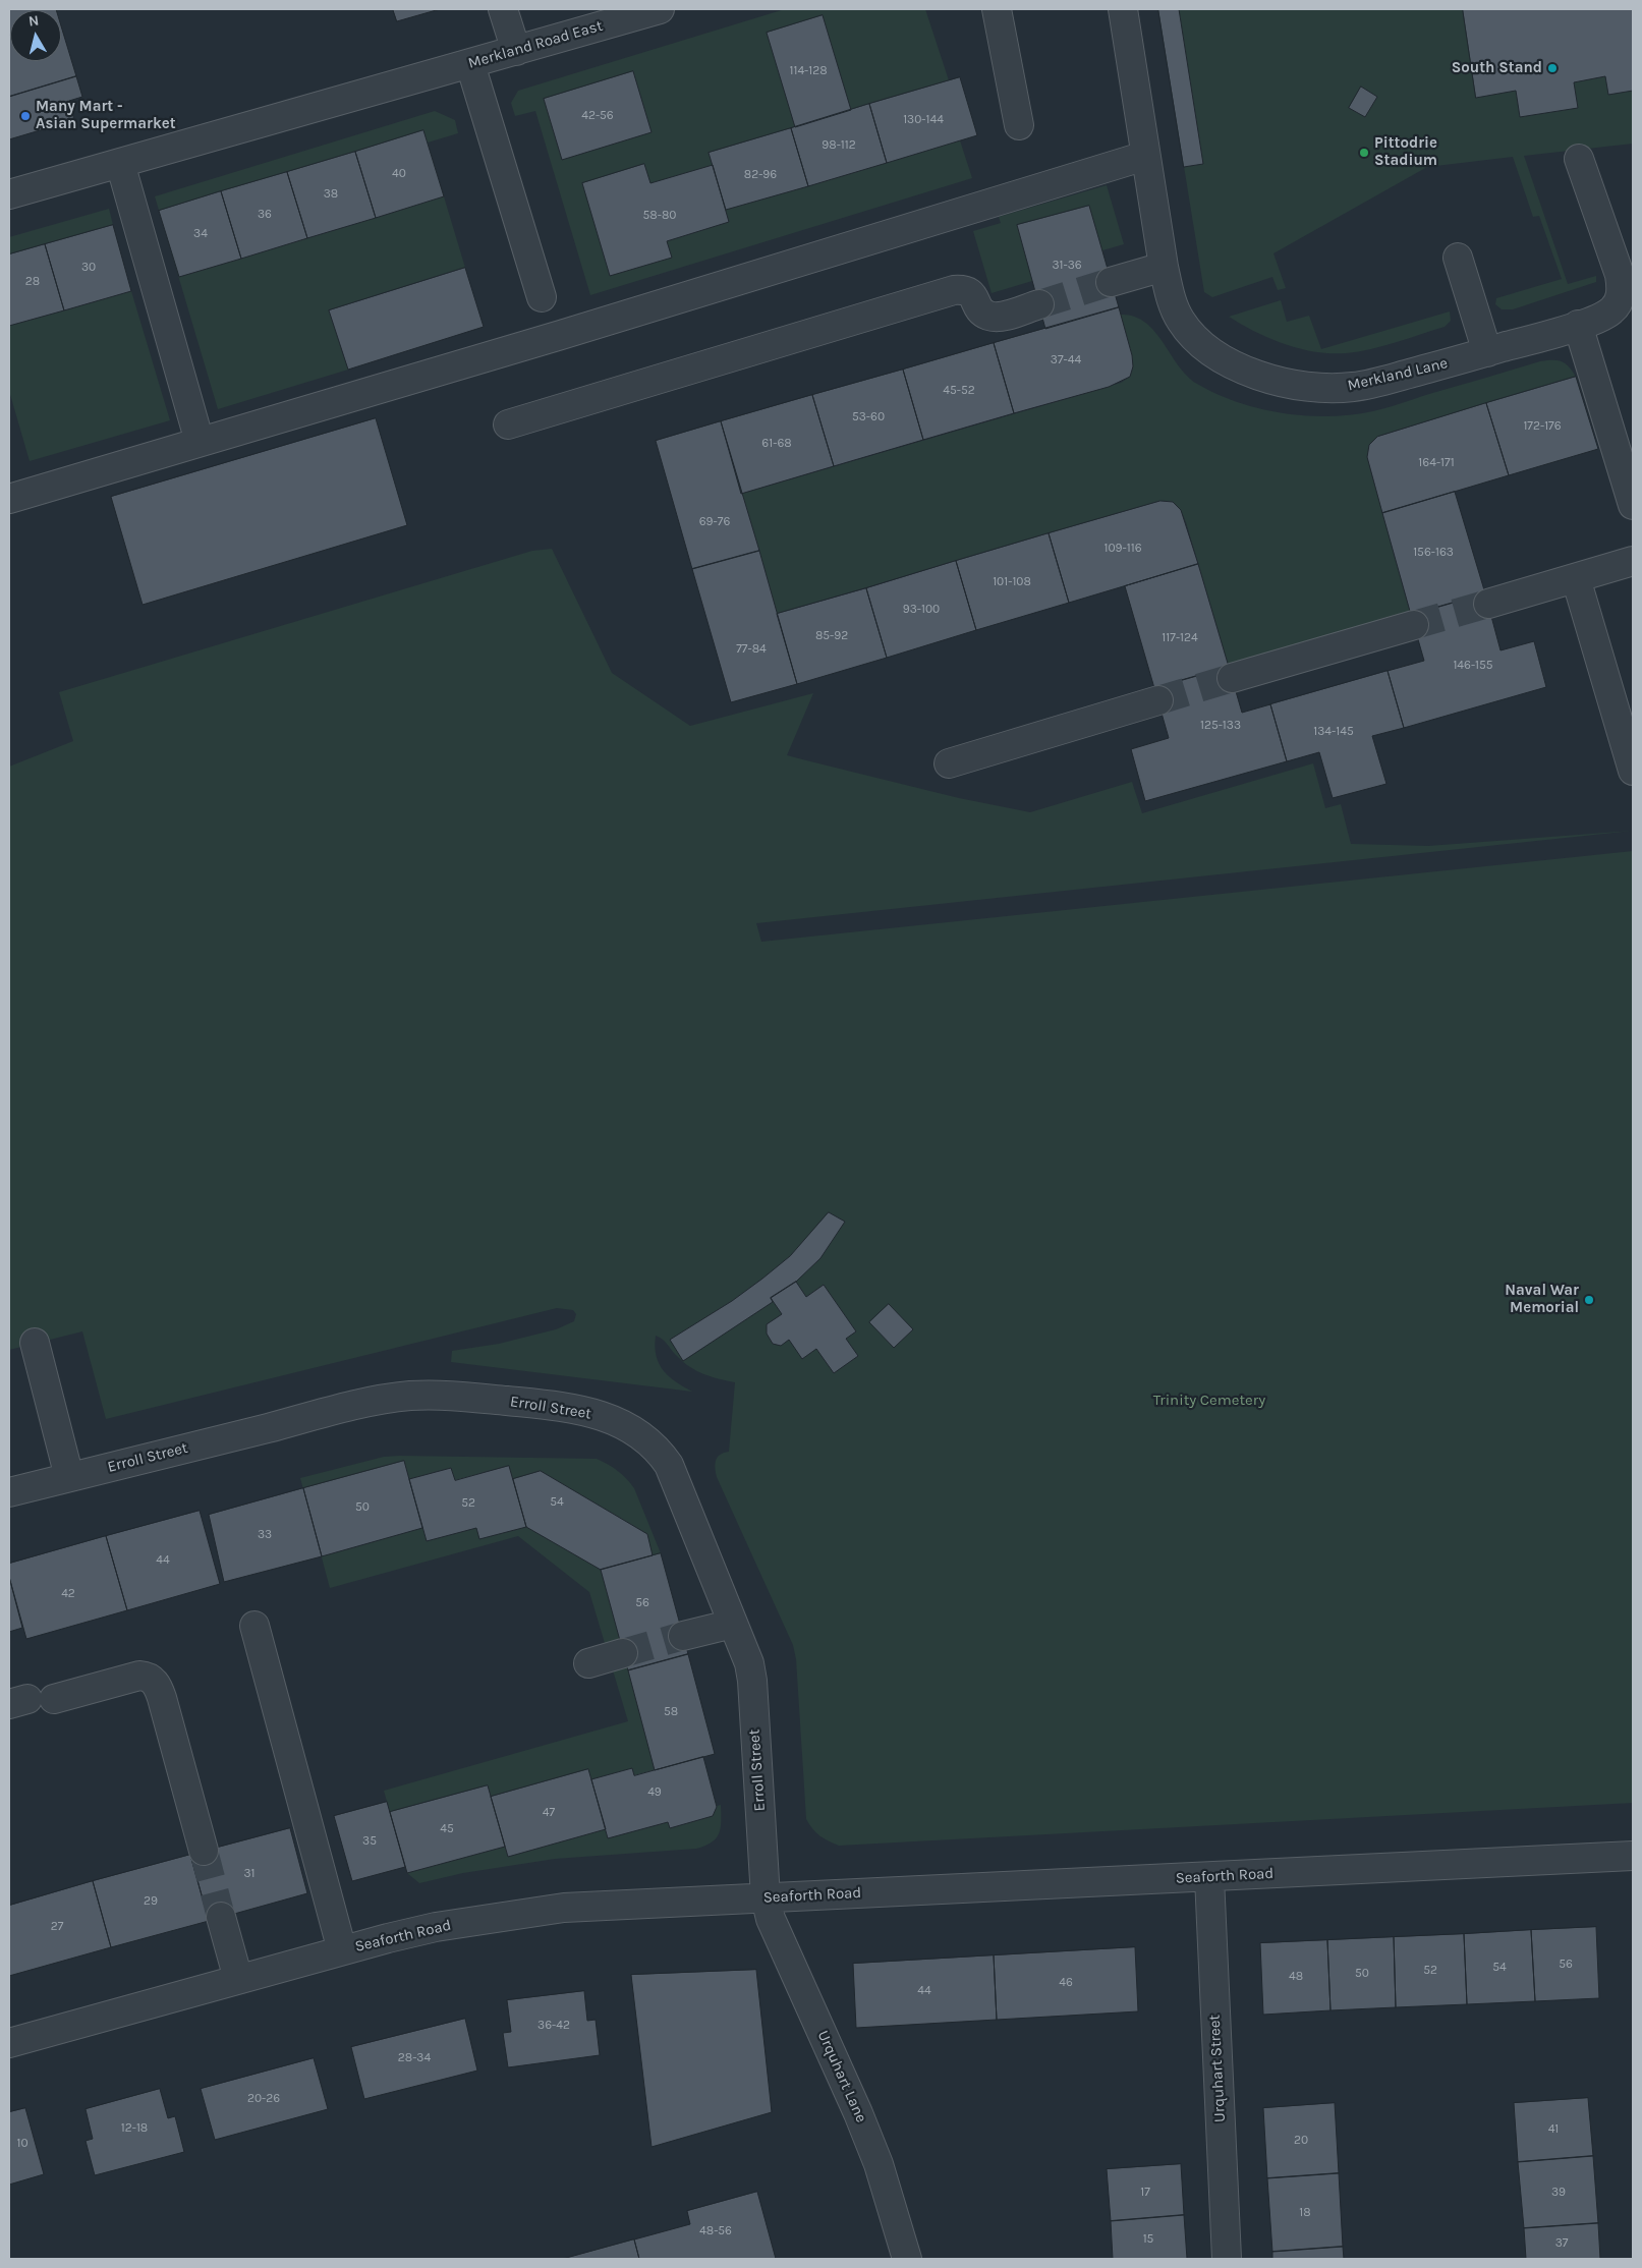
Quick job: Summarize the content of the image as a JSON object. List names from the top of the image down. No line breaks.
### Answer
{"streets":{"street":["Merkland Road East","Merkland Lane","Erroll Street","Seaforth Road","Urquhart Street","Urquhart Lane"]},"crossings":[["Erroll Street","Seaforth Road"],["Erroll Street","Urquhart Lane"],["Seaforth Road","Urquhart Street"],["Seaforth Road","Urquhart Lane"]],"parks":["Trinity Cemetery"],"places":["South Stand","Many Mart - Asian Supermarket","Pittodrie Stadium","Naval War Memorial"],"house_numbers":["114-128","42-56","130-144","98-112","40","82-96","38","36","58-80","34","31-36","30","28","37-44","45-52","53-60","172-176","61-68","164-171","69-76","109-116","156-163","101-108","93-100","85-92","117-124","77-84","146-155","125-133","134-145","54","52","50","33","44","42","56","58","49","47","45","35","31","29","27","56","54","52","50","48","46","44","36-42","28-34","20-26","12-18","41","20","10","17","39","18","48-56","15","37"],"north":"top"}
